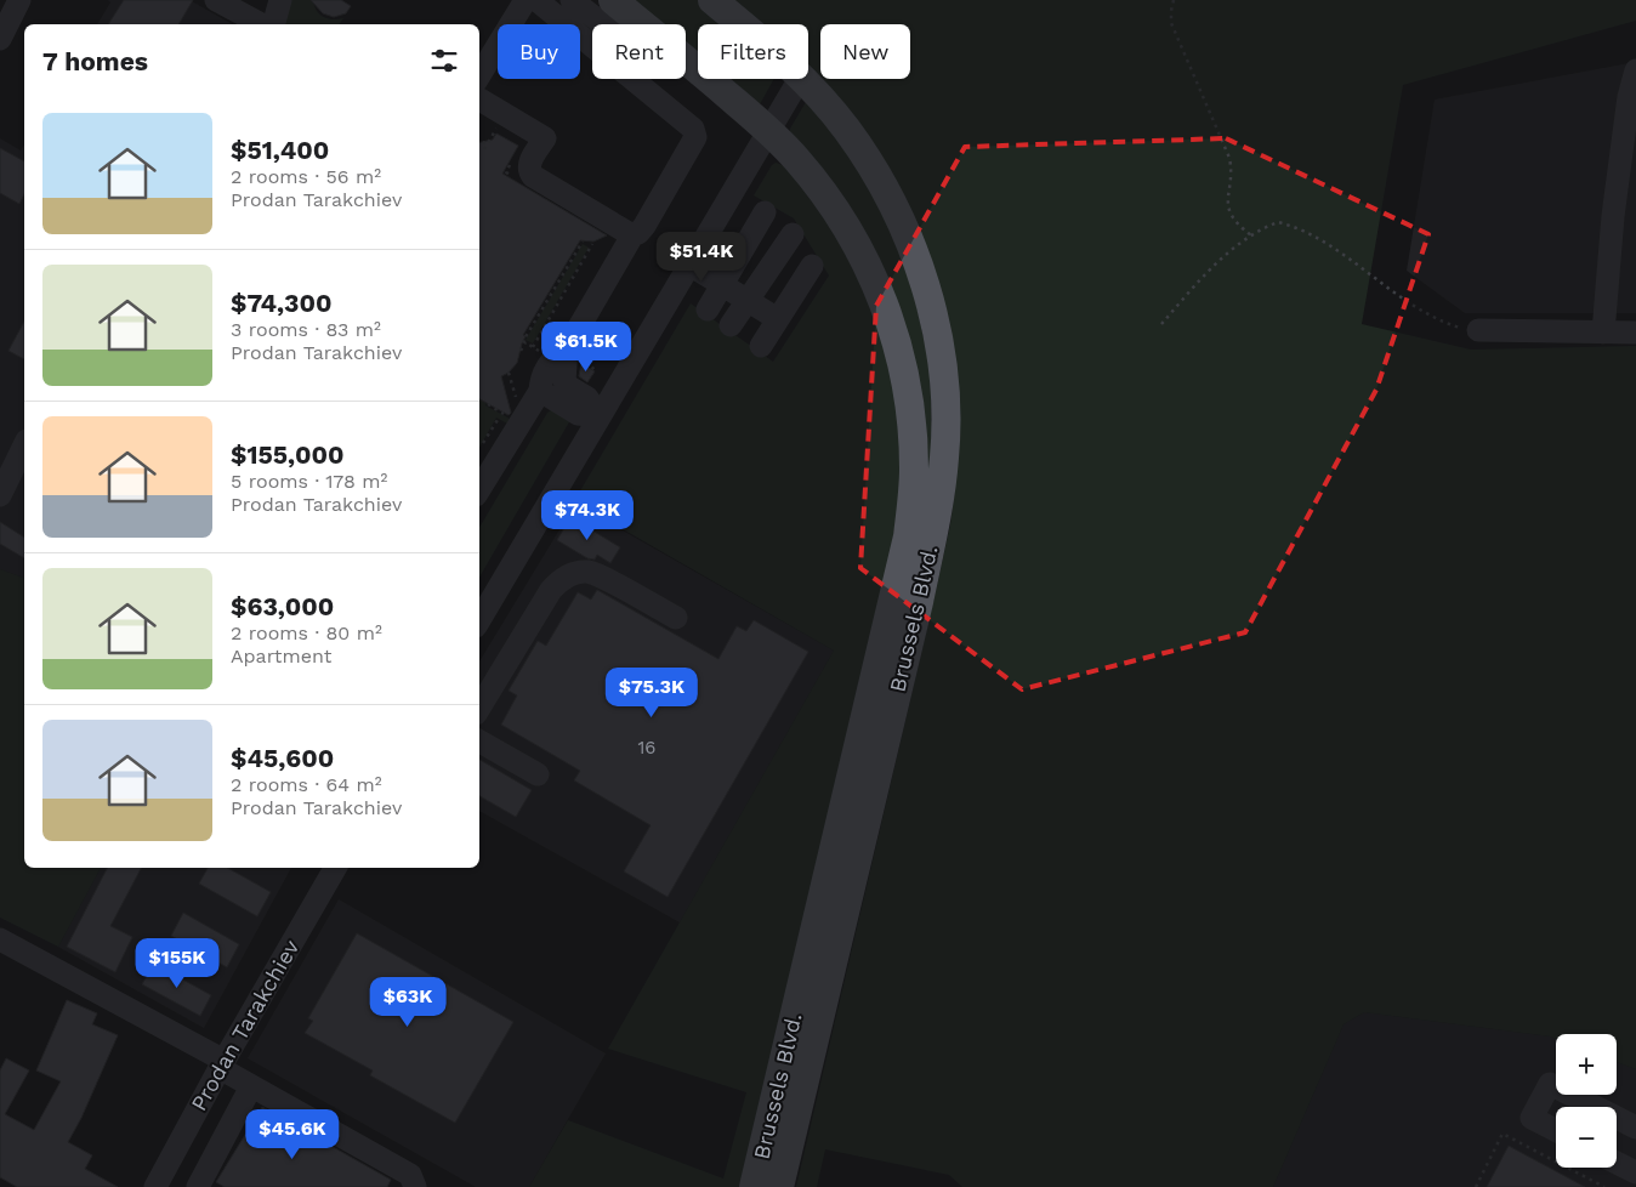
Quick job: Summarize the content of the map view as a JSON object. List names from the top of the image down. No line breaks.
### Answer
{"streets":{"main road":["Brussels Blvd."],"street":["Prodan Tarakchiev"]},"house_numbers":["16"],"page":{"chip":["Buy","Rent","Filters","New"],"heading":"7 homes","list":[{"name":"$51,400","note":"2 rooms · 56 m² · Prodan Tarakchiev"},{"name":"$74,300","note":"3 rooms · 83 m² · Prodan Tarakchiev"},{"name":"$155,000","note":"5 rooms · 178 m² · Prodan Tarakchiev"},{"name":"$63,000","note":"2 rooms · 80 m² · Apartment"},{"name":"$45,600","note":"2 rooms · 64 m² · Prodan Tarakchiev"}],"price":["$51.4K","$61.5K","$74.3K","$75.3K","$155K","$63K","$45.6K"],"map_buttons":["+","−"]}}
